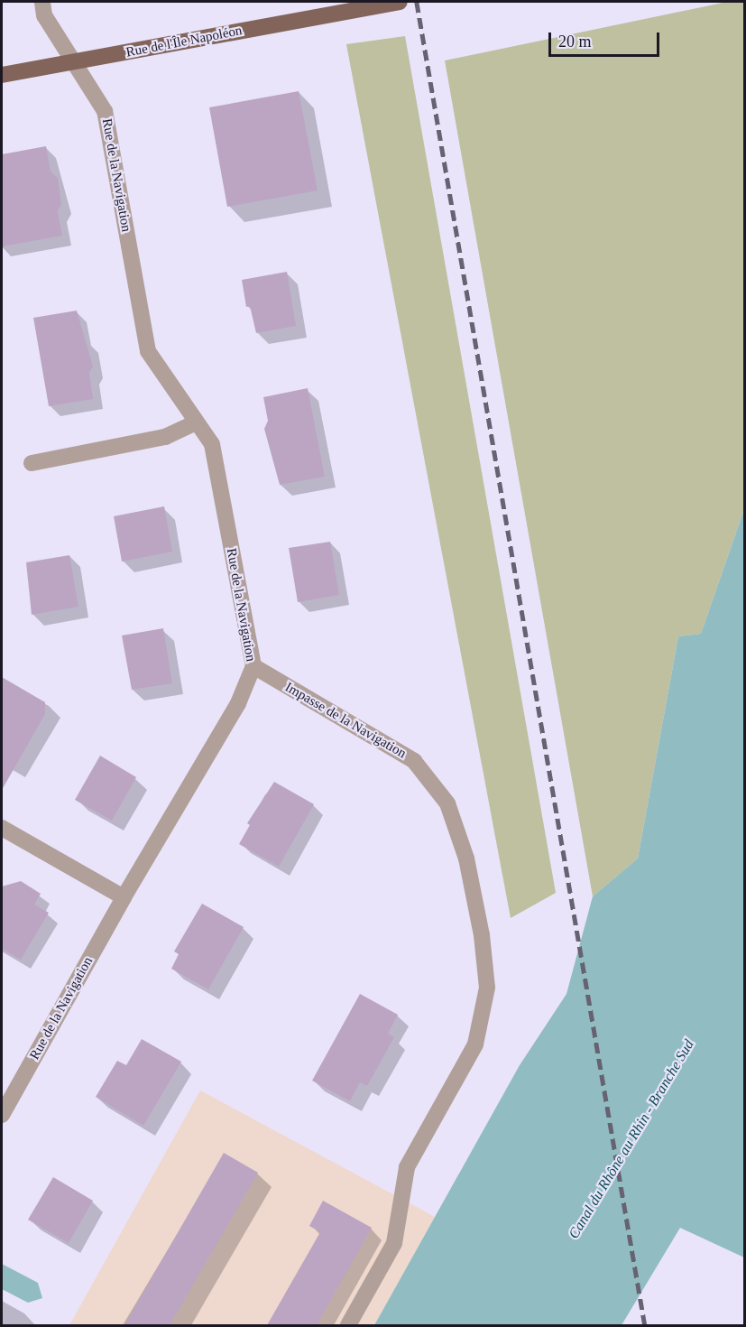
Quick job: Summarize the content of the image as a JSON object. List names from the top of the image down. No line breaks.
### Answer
{"streets":{"main road":["Rue de l'Île Napoléon"],"street":["Rue de la Navigation","Impasse de la Navigation"]},"crossings":[["Rue de l'Île Napoléon","Rue de la Navigation"],["Rue de la Navigation","Impasse de la Navigation"]],"water":["Canal du Rhône au Rhin - Branche Sud"],"scale_bar":"20 m"}
